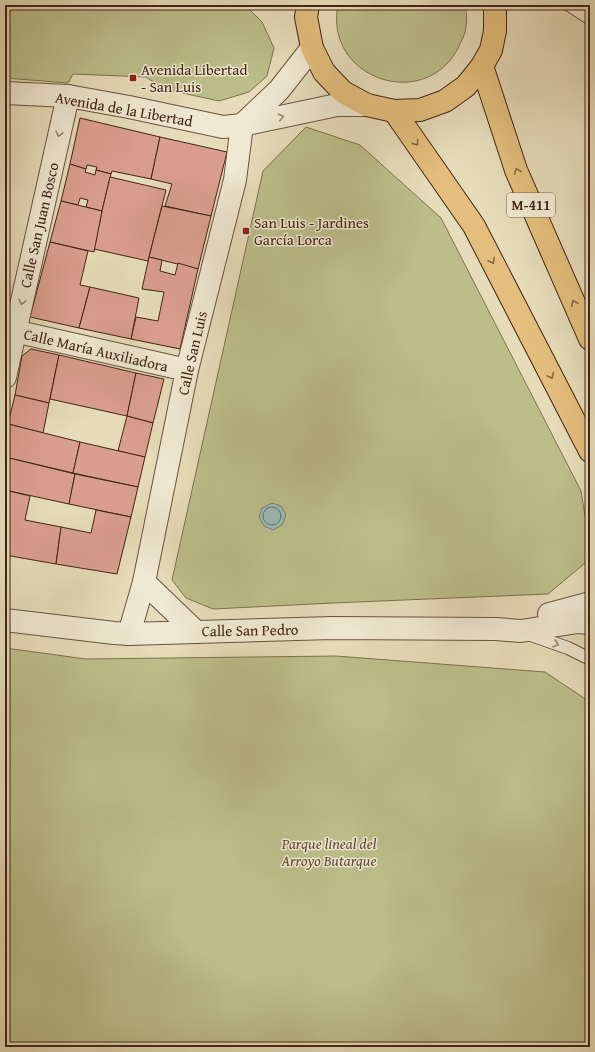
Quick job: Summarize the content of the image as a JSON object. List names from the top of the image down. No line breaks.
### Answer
{"streets":{"main road":["M-411"],"street":["Avenida de la Libertad","Calle San Juan Bosco","Calle María Auxiliadora","Calle San Luis","Calle San Pedro"]},"crossings":[["Avenida de la Libertad","Calle San Juan Bosco"],["Avenida de la Libertad","Calle San Luis"],["Calle San Juan Bosco","Calle María Auxiliadora"],["Calle María Auxiliadora","Calle San Luis"],["Calle San Luis","Calle San Pedro"]],"one_way":["Calle San Juan Bosco"],"parks":["Parque lineal del Arroyo Butarque"],"places":{"transit":["Avenida Libertad - San Luis","San Luis - Jardines García Lorca"]}}
